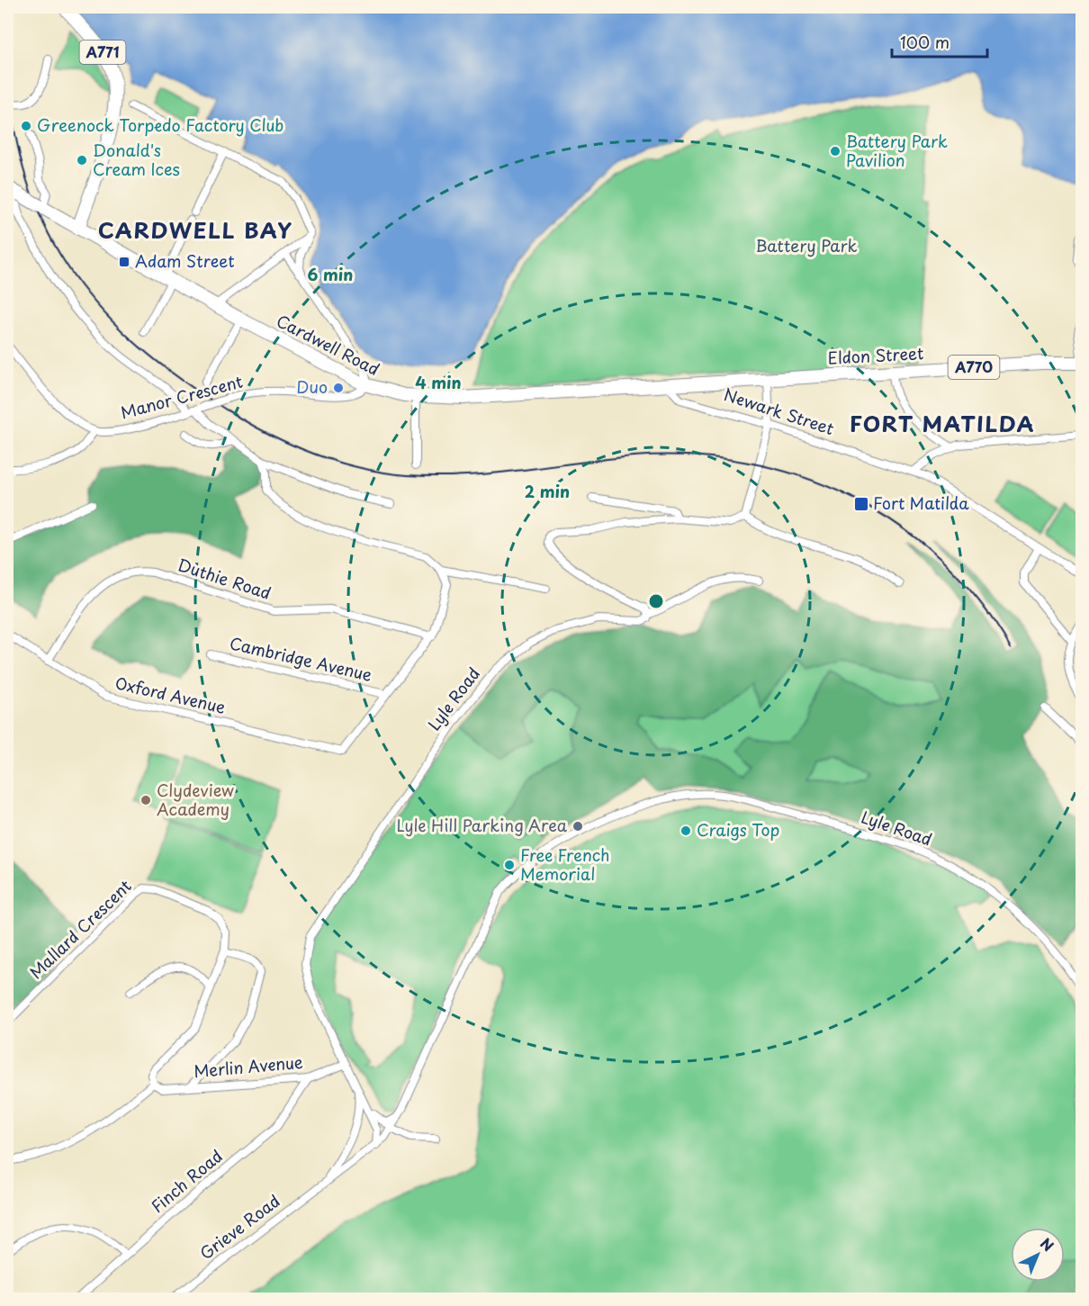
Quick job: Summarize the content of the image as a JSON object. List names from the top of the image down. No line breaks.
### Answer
{"streets":{"main road":["A771","Cardwell Road","Eldon Street","A770"],"street":["Manor Crescent","Newark Street","Duthie Road","Cambridge Avenue","Oxford Avenue","Lyle Road","Mallard Crescent","Merlin Avenue","Finch Road","Grieve Road"]},"crossings":[["A771","Cardwell Road"],["Cardwell Road","Eldon Street"],["Cardwell Road","Manor Crescent"],["Cardwell Road","Newark Street"],["Duthie Road","Oxford Avenue"],["Cambridge Avenue","Oxford Avenue"],["Lyle Road","Merlin Avenue"],["Lyle Road","Grieve Road"],["Mallard Crescent","Merlin Avenue"],["Merlin Avenue","Finch Road"]],"districts":["CARDWELL BAY","FORT MATILDA"],"parks":["Battery Park"],"places":{"other":["Greenock Torpedo Factory Club","Battery Park Pavilion","Donald's Cream Ices","Duo","Clydeview Academy","Lyle Hill Parking Area","Craigs Top","Free French Memorial"],"transit":["Adam Street","Fort Matilda"]},"scale_bar":"100 m","north":"top right","rings":["6 min","4 min","2 min"]}
